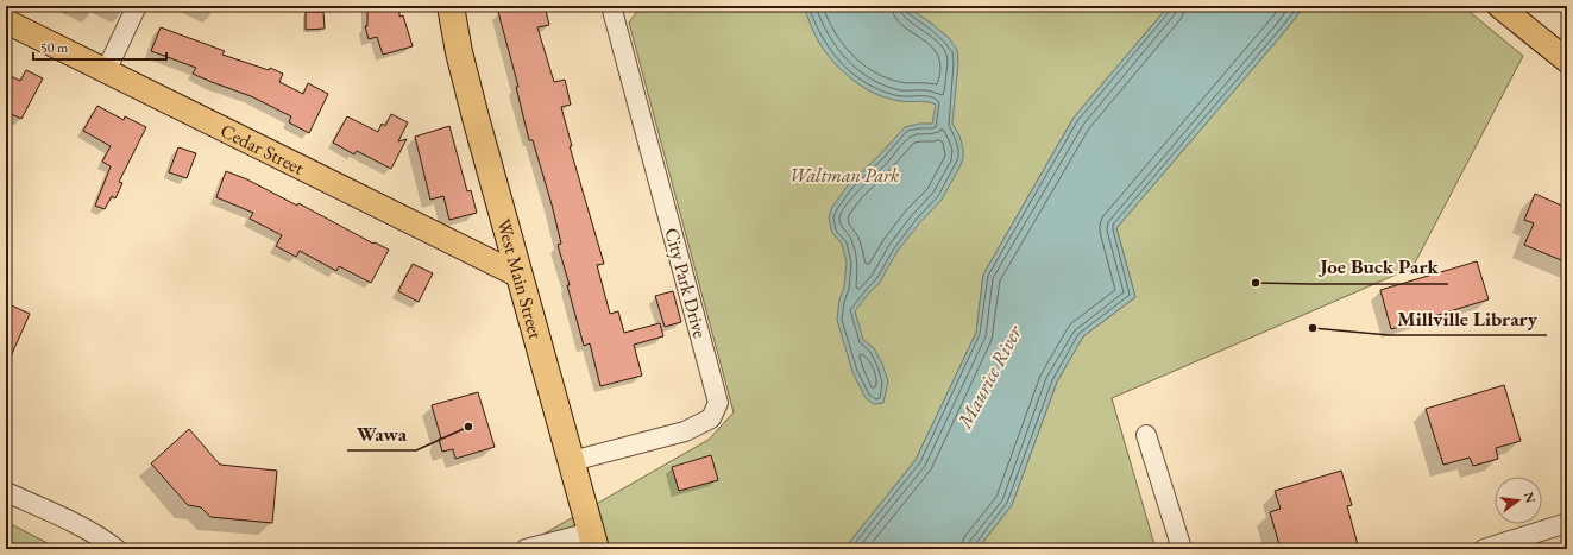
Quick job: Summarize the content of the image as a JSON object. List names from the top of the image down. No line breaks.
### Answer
{"streets":{"highway":["West Main Street"],"main road":["Cedar Street"],"street":["City Park Drive"]},"crossings":[["Cedar Street","West Main Street"],["West Main Street","City Park Drive"]],"water":["Maurice River"],"parks":["Waltman Park"],"places":["Joe Buck Park","Millville Library","Wawa"],"scale_bar":"50 m","north":"right"}
